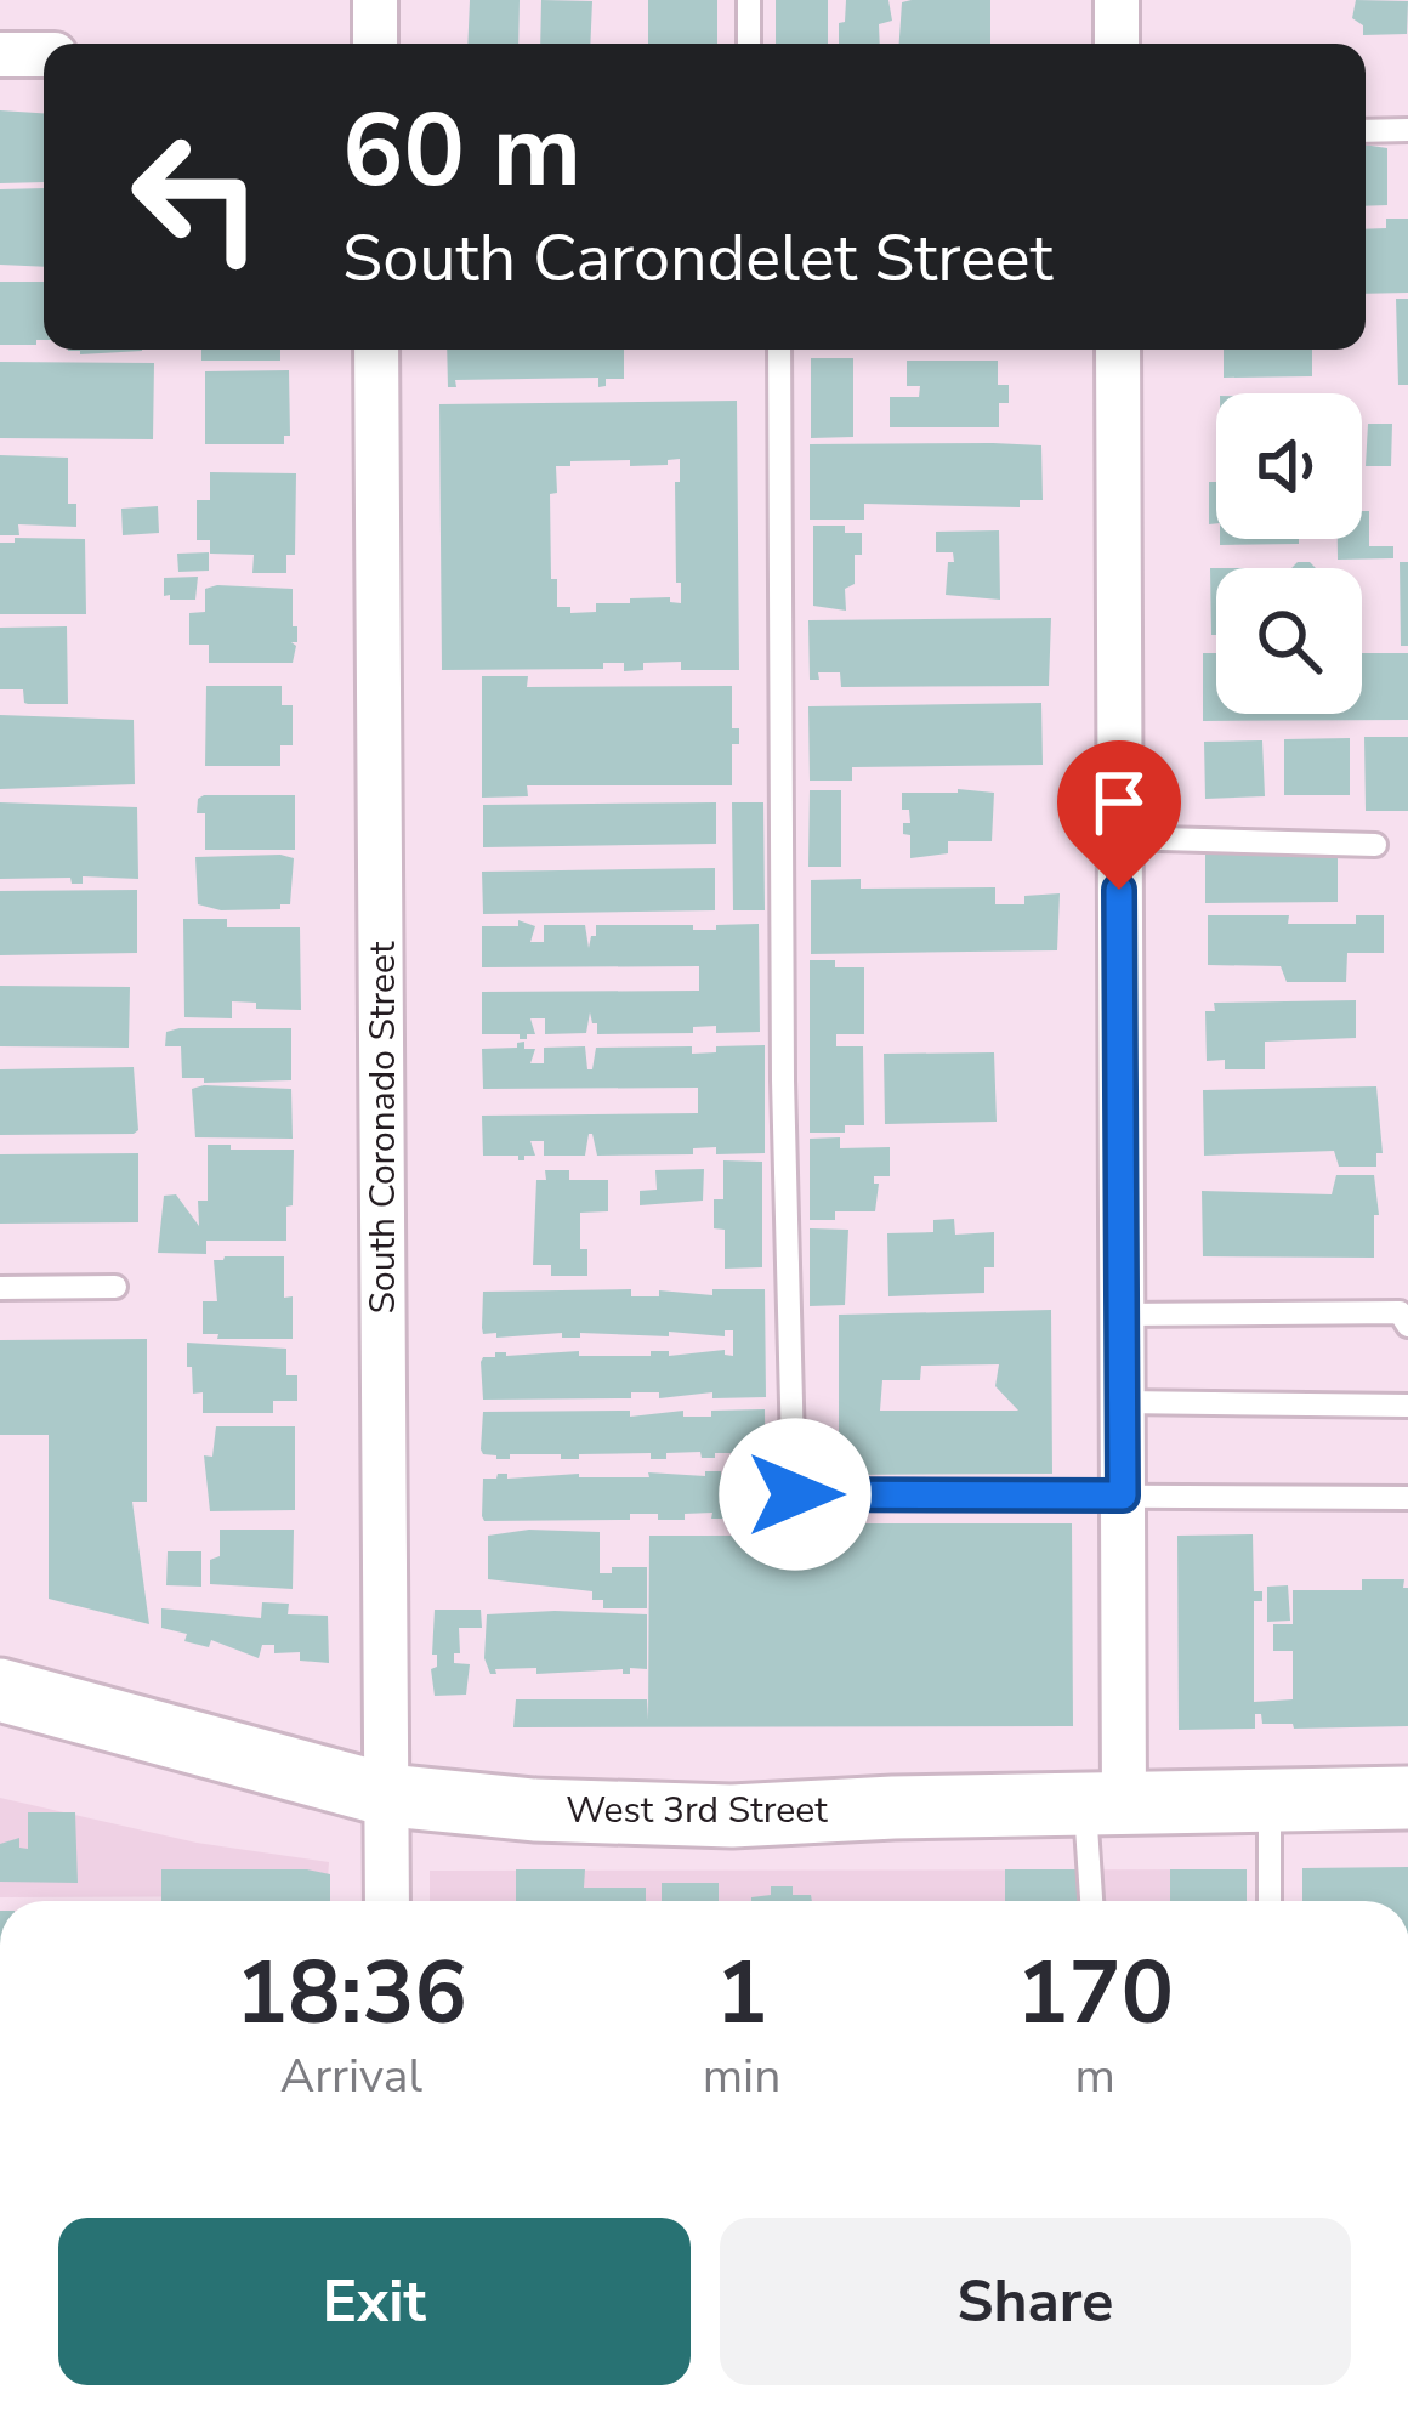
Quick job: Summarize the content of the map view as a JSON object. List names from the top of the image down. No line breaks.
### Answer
{"streets":{"main road":["West 3rd Street"],"street":["South Coronado Street"]},"crossings":[["South Coronado Street","West 3rd Street"]],"page":{"turn":["60 m","South Carondelet Street"],"eta":["18:36","Arrival","1","min","170","m"],"buttons":["Exit","Share"]}}
